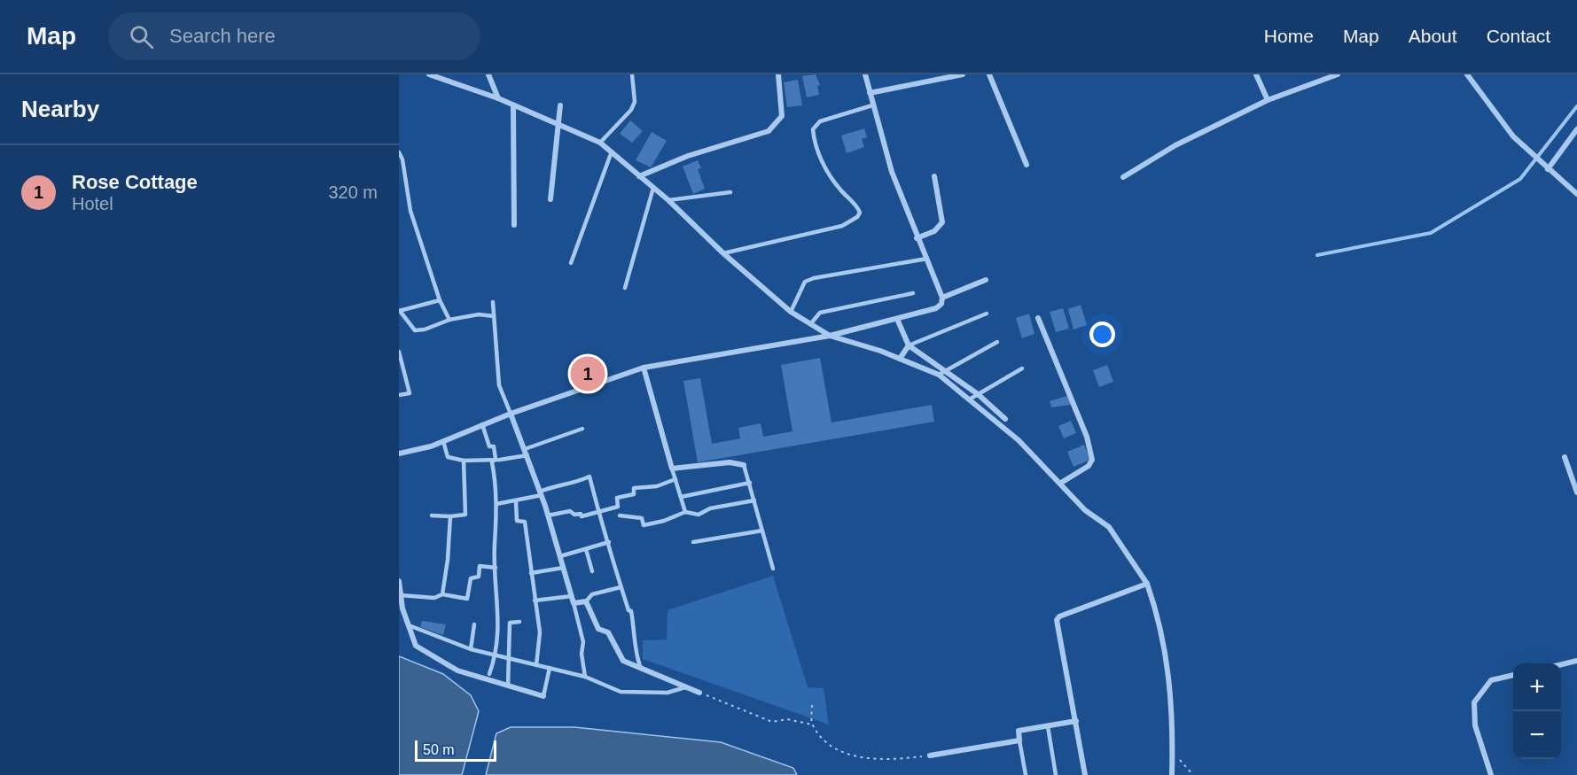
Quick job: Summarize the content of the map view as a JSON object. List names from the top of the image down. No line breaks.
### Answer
{"scale_bar":"50 m","page":{"header":"Map","search":"Search here","nav":["Home","Map","About","Contact"],"heading":"Nearby","list":[{"mark":"1","name":"Rose Cottage","note":"Hotel","value":"320 m"}],"pins":"1","map_buttons":["+","−"],"scale":"50 m"}}
